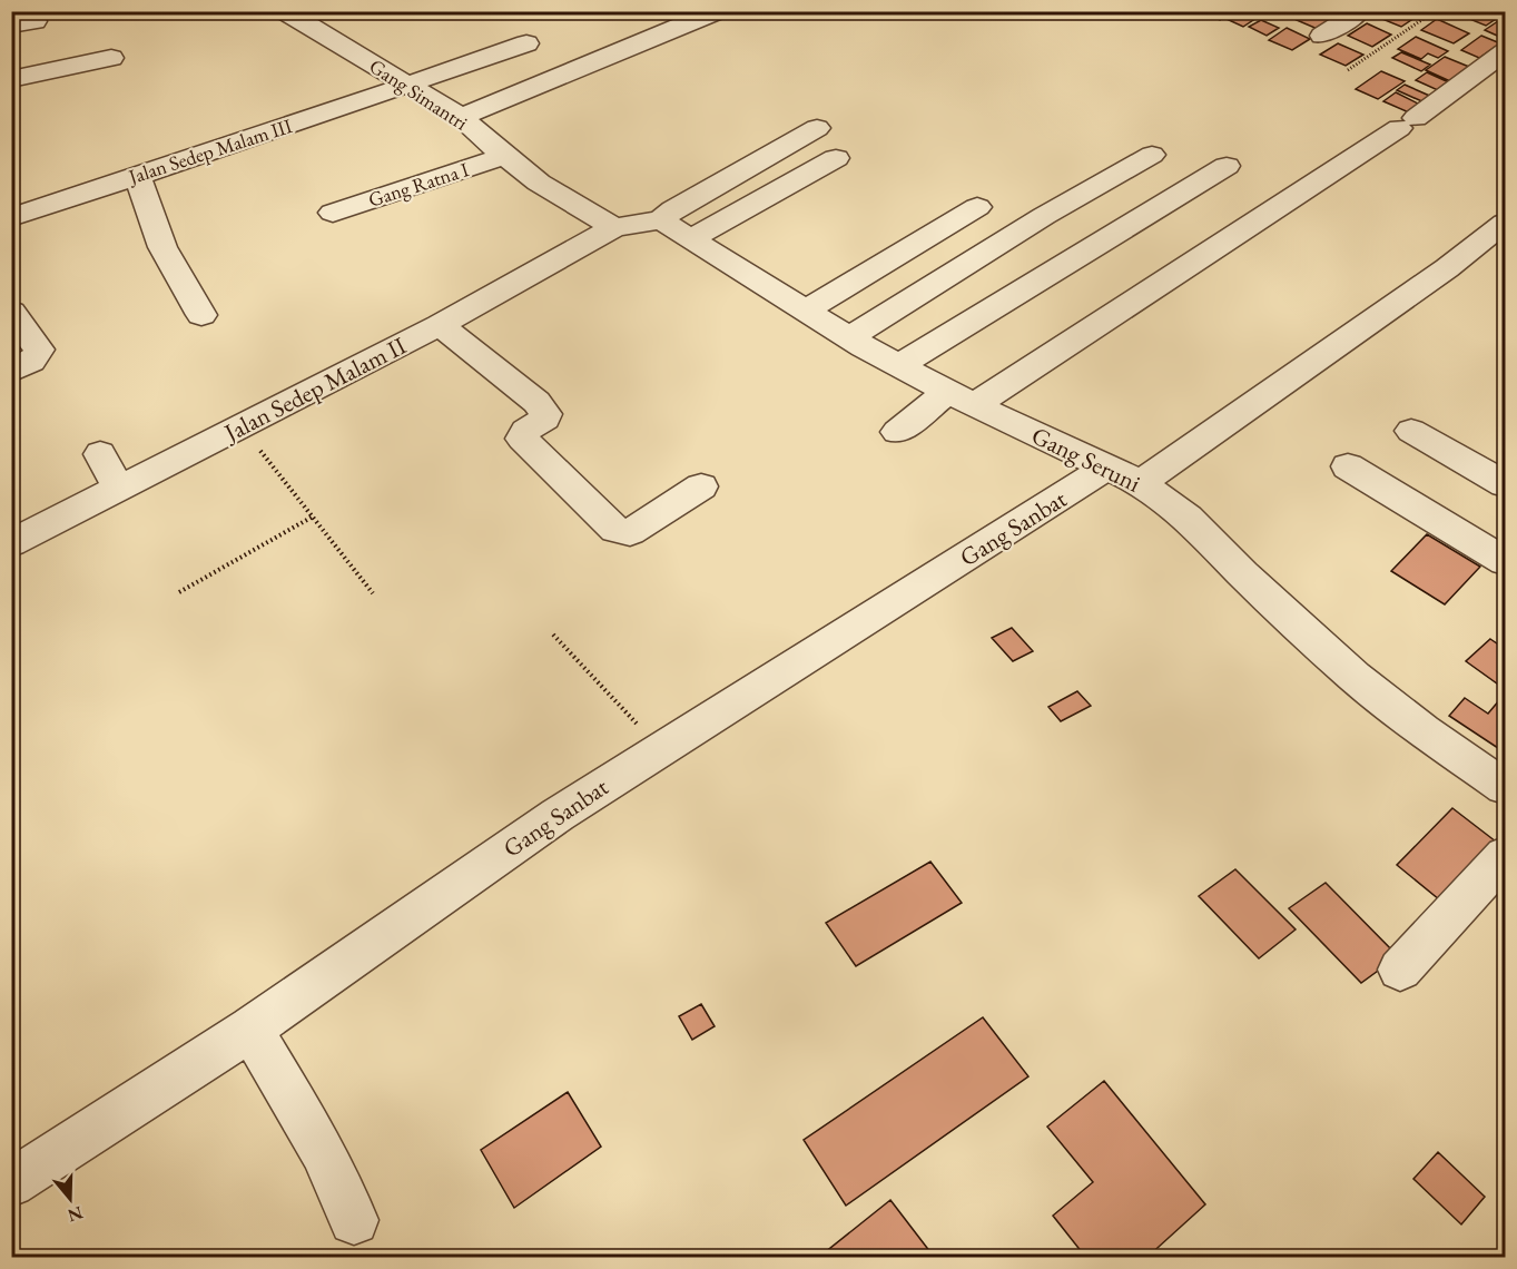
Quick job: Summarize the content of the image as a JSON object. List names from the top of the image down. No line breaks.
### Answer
{"streets":{"street":["Gang Simantri","Jalan Sedep Malam III","Gang Ratna I","Jalan Sedep Malam II","Gang Seruni","Gang Sanbat"]},"crossings":[["Gang Simantri","Jalan Sedep Malam III"],["Gang Simantri","Gang Ratna I"],["Gang Simantri","Jalan Sedep Malam II"],["Gang Seruni","Gang Sanbat"]],"north":"bottom"}
